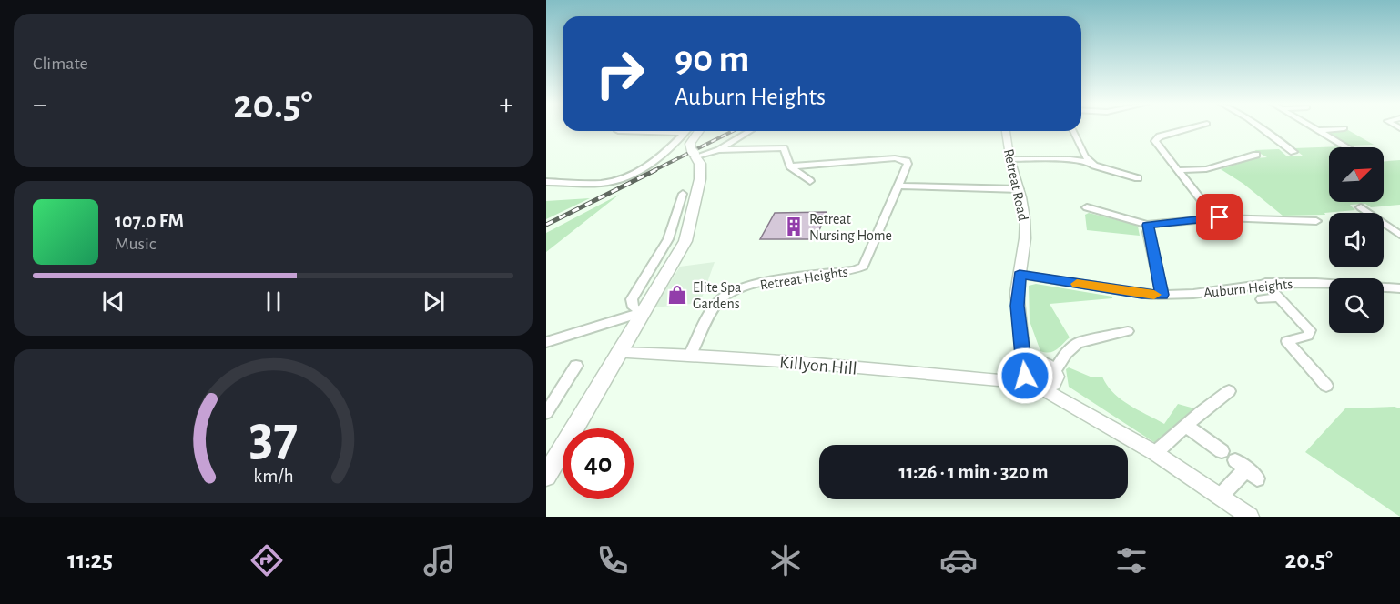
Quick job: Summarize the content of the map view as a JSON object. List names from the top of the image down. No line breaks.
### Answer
{"streets":{"street":["Retreat Road","Retreat Heights","Auburn Heights","Killyon Hill"]},"crossings":[["Retreat Road","Auburn Heights"],["Retreat Road","Killyon Hill"],["Retreat Heights","Killyon Hill"]],"places":{"building":["Retreat Nursing Home"],"shop":["Elite Spa Gardens"]},"north":"top right","page":{"tile":"Climate","turn":["90 m","Auburn Heights"],"heat":["−","20.5°","+"],"song":["107.0 FM","Music"],"limit":"40","trip":"11:26 · 1 min · 320 m","tabs":["11:25","20.5°"],"gauge":["37","km/h"]}}
